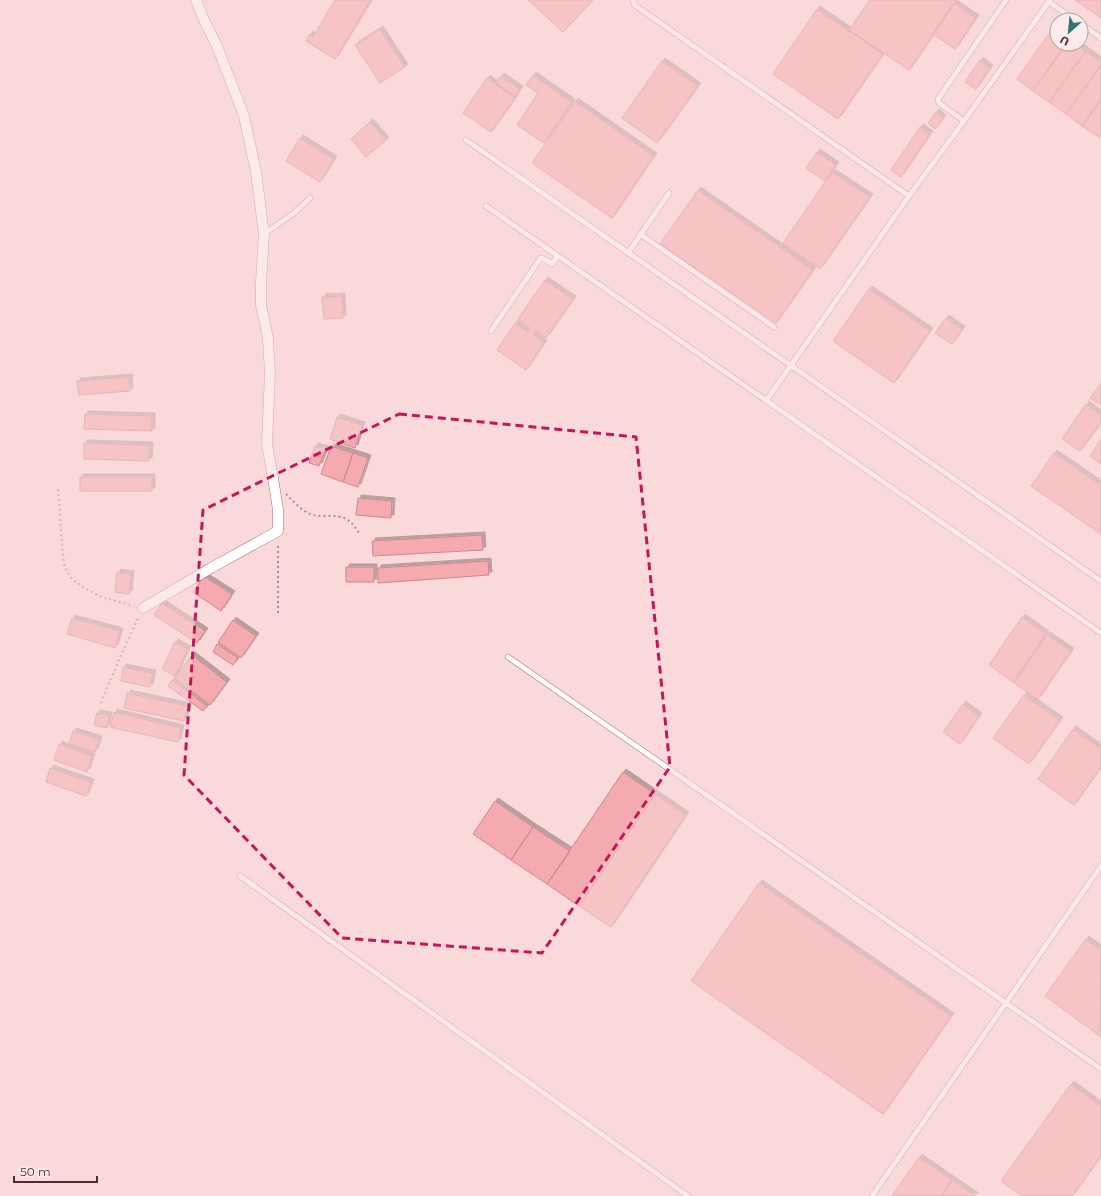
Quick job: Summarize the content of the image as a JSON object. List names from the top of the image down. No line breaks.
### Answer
{"scale_bar":"50 m","north":"bottom left"}
